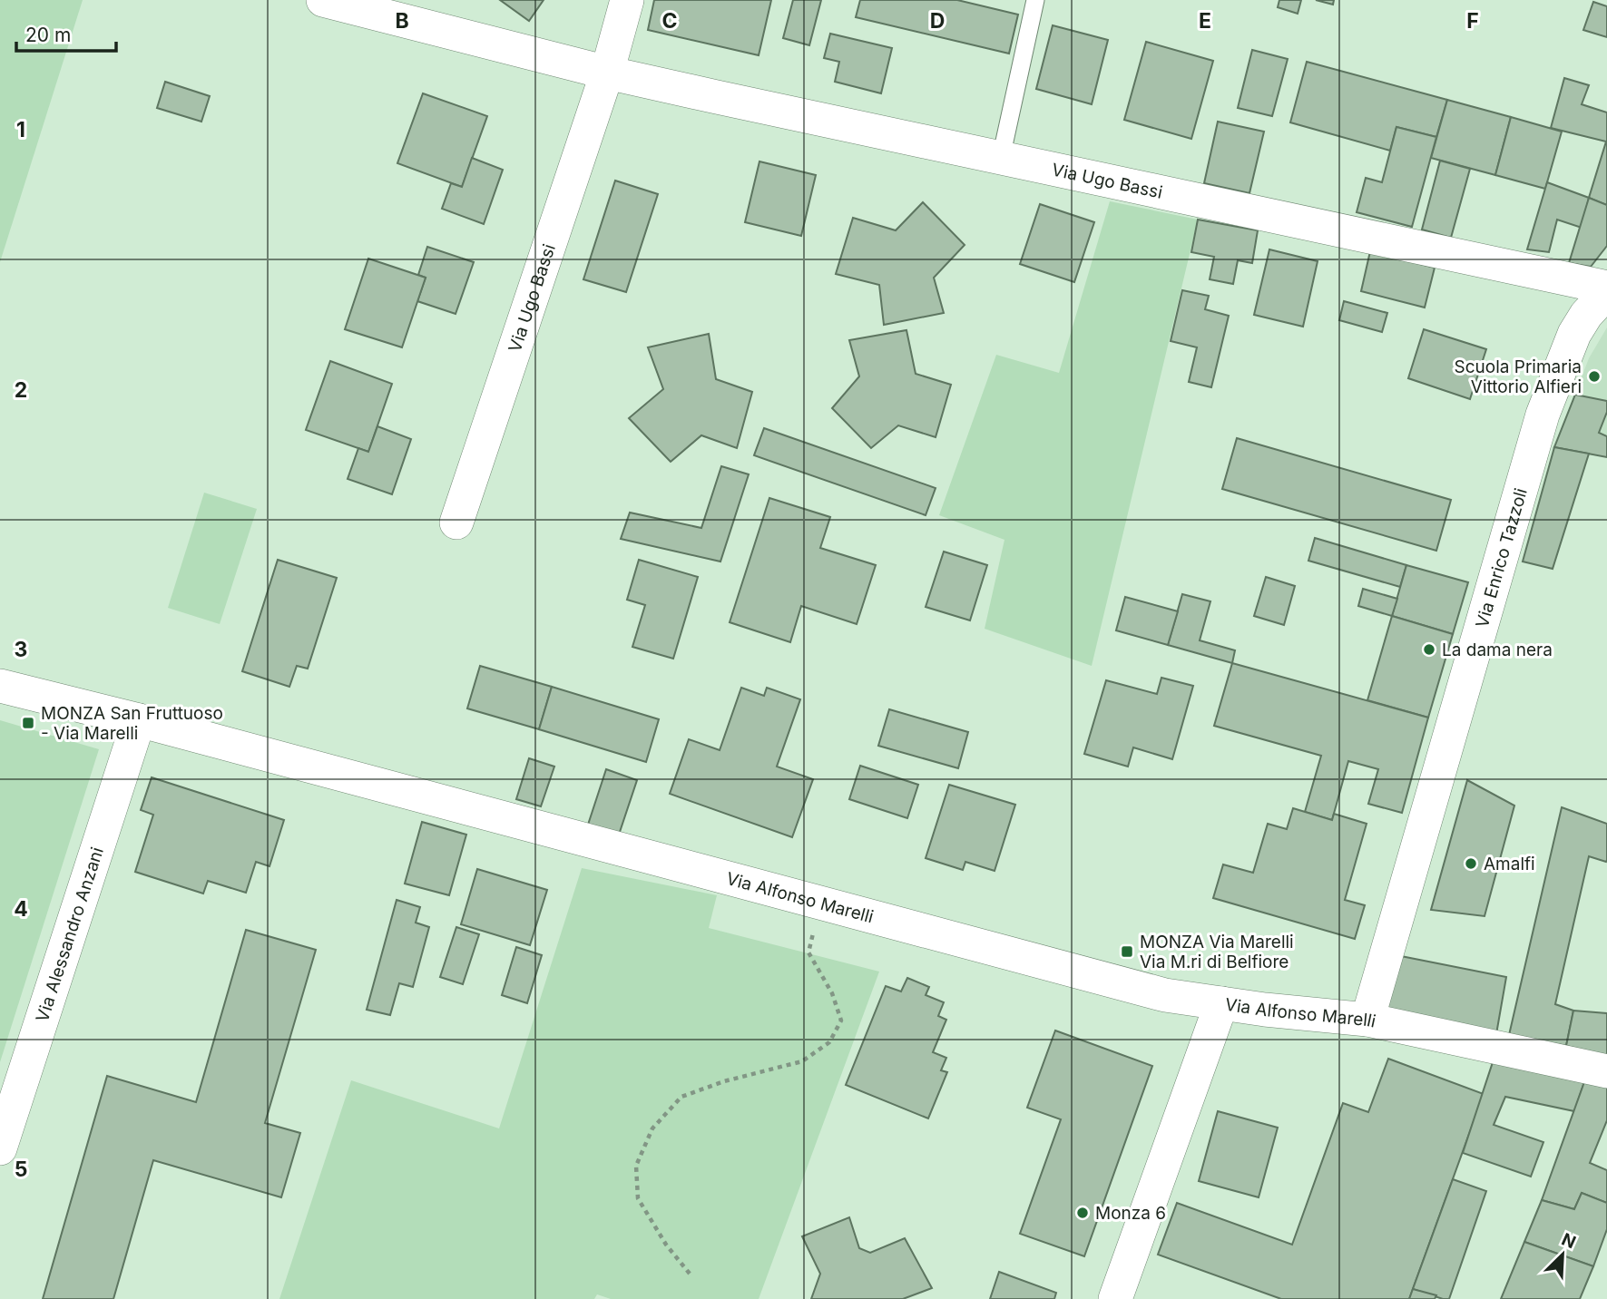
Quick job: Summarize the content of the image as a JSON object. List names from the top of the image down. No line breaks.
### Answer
{"streets":{"street":["Via Ugo Bassi","Via Enrico Tazzoli","Via Alfonso Marelli","Via Alessandro Anzani"]},"crossings":[["Via Ugo Bassi","Via Enrico Tazzoli"],["Via Enrico Tazzoli","Via Alfonso Marelli"],["Via Alfonso Marelli","Via Alessandro Anzani"]],"places":{"other":["Scuola Primaria Vittorio Alfieri","La dama nera","Amalfi","Monza 6"],"transit":["MONZA San Fruttuoso - Via Marelli","MONZA Via Marelli Via M.ri di Belfiore"]},"scale_bar":"20 m","north":"top right","grid":{"columns":["B","C","D","E","F"],"rows":["1","2","3","4","5"]}}
